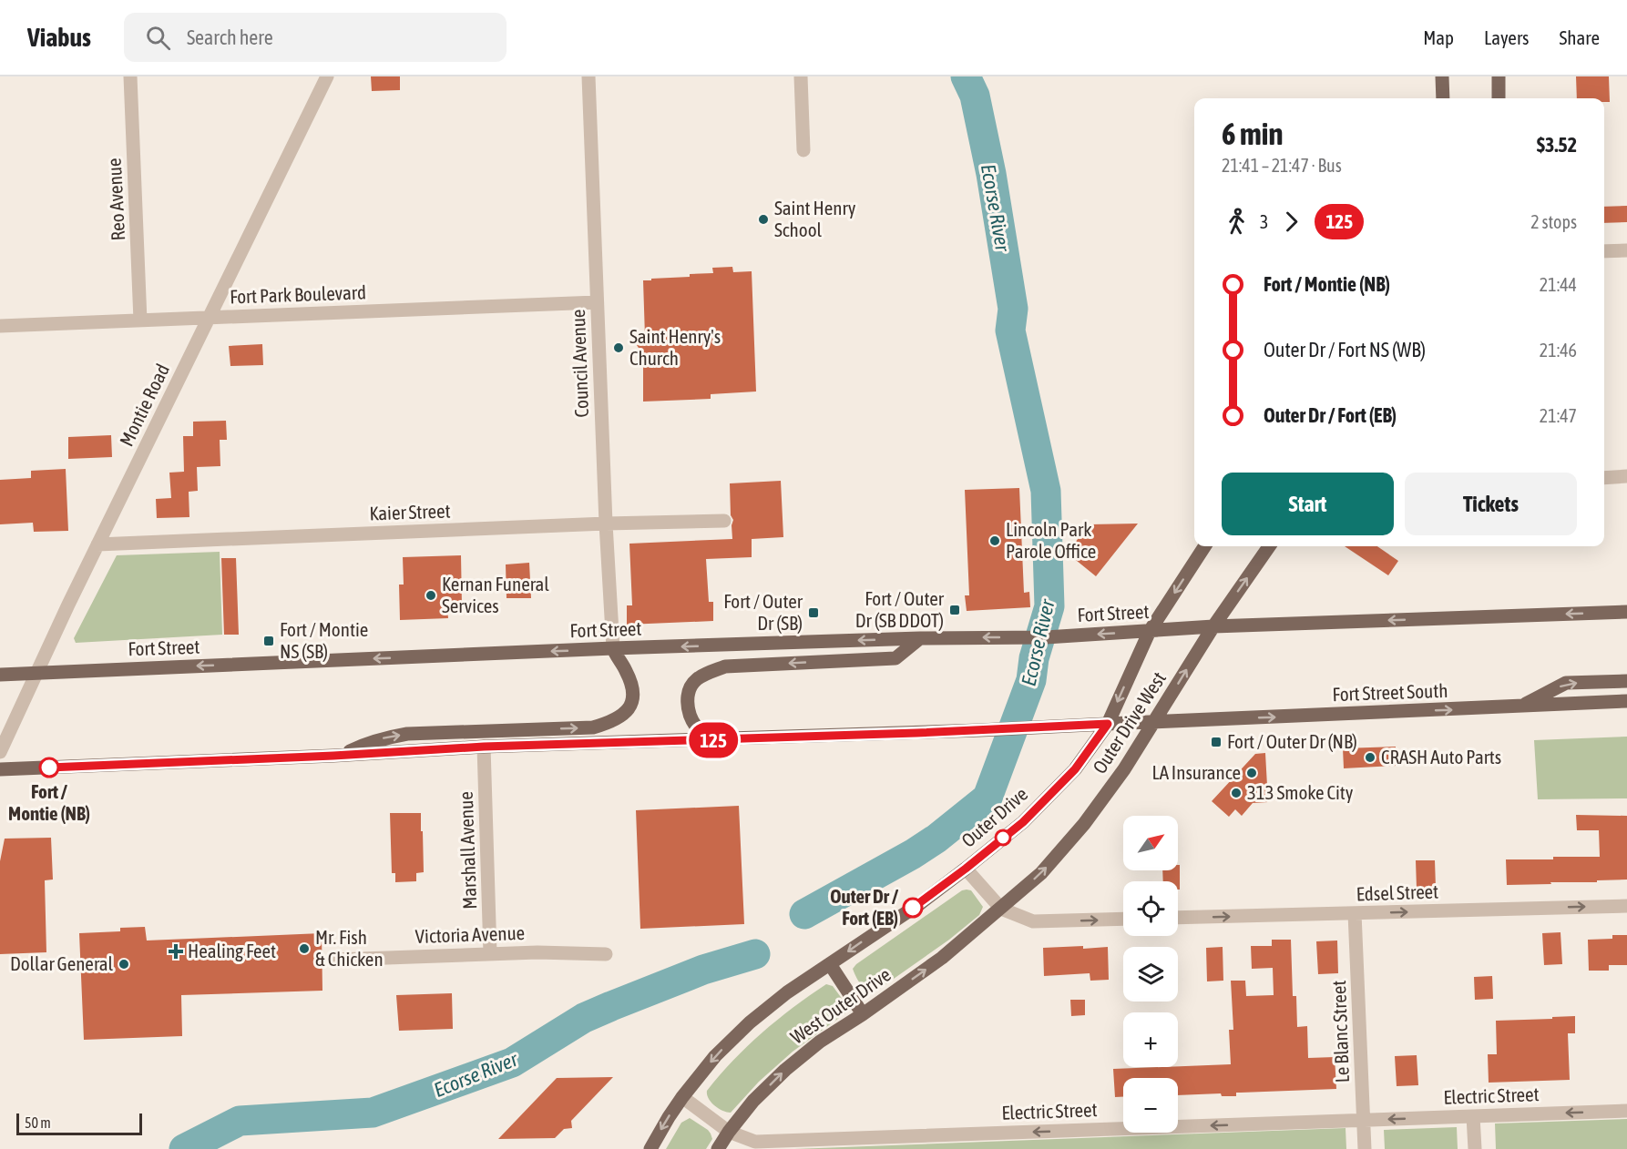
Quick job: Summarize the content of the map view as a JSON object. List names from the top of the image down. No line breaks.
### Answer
{"streets":{"main road":["Fort Street","Fort Street South","Outer Drive West","Outer Drive","West Outer Drive"],"street":["Reo Avenue","Fort Park Boulevard","Council Avenue","Montie Road","Kaier Street","Marshall Avenue","Edsel Street","Victoria Avenue","Le Blanc Street","Electric Street"]},"crossings":[["Reo Avenue","Fort Park Boulevard"],["Fort Park Boulevard","Council Avenue"],["Fort Park Boulevard","Montie Road"],["Council Avenue","Kaier Street"],["Council Avenue","Fort Street"],["Montie Road","Kaier Street"],["Montie Road","Fort Street"],["Fort Street","Outer Drive West"],["Fort Street","Outer Drive"],["Fort Street South","Outer Drive West"],["Outer Drive West","West Outer Drive"],["Outer Drive","Electric Street"],["Marshall Avenue","Victoria Avenue"],["Edsel Street","Le Blanc Street"],["West Outer Drive","Electric Street"],["Le Blanc Street","Electric Street"]],"one_way":["Outer Drive West","Outer Drive","Edsel Street","West Outer Drive","Electric Street"],"water":["Ecorse River"],"places":{"other":["Saint Henry School","Saint Henry's Church","Lincoln Park Parole Office","Kernan Funeral Services","CRASH Auto Parts","Fort / Montie (NB)","LA Insurance","313 Smoke City","Outer Dr / Fort (EB)","Mr. Fish & Chicken","Dollar General"],"transit":["Fort / Outer Dr (SB DDOT)","Fort / Outer Dr (SB)","Fort / Montie NS (SB)","Fort / Outer Dr (NB)"],"health":["Healing Feet"]},"lines":["bus line 125"],"scale_bar":"50 m","north":"top right","page":{"header":"Viabus","search":"Search here","nav":["Map","Layers","Share"],"on_map":"125","heading":["6 min","21:41 – 21:47 · Bus","$3.52"],"legs":["3","125","2 stops"],"list":[{"name":"Fort / Montie (NB)","value":"21:44"},{"name":"Outer Dr / Fort NS (WB)","value":"21:46"},{"name":"Outer Dr / Fort (EB)","value":"21:47"}],"buttons":["Start","Tickets"],"map_buttons":["+","−"],"scale":"50 m"}}
